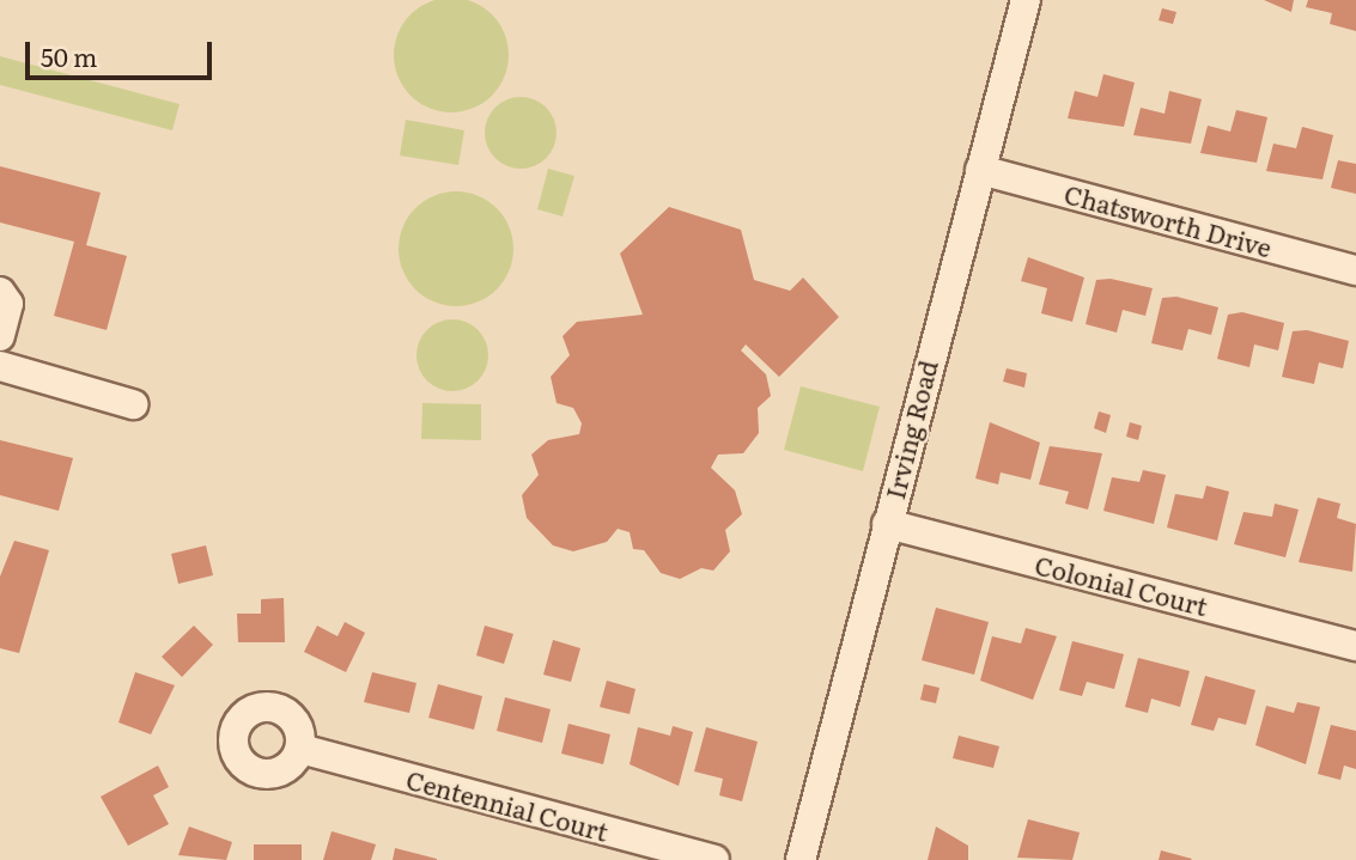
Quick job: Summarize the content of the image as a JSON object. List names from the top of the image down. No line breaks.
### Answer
{"streets":{"street":["Chatsworth Drive","Irving Road","Colonial Court","Centennial Court"]},"crossings":[["Chatsworth Drive","Irving Road"],["Irving Road","Colonial Court"]],"scale_bar":"50 m"}
